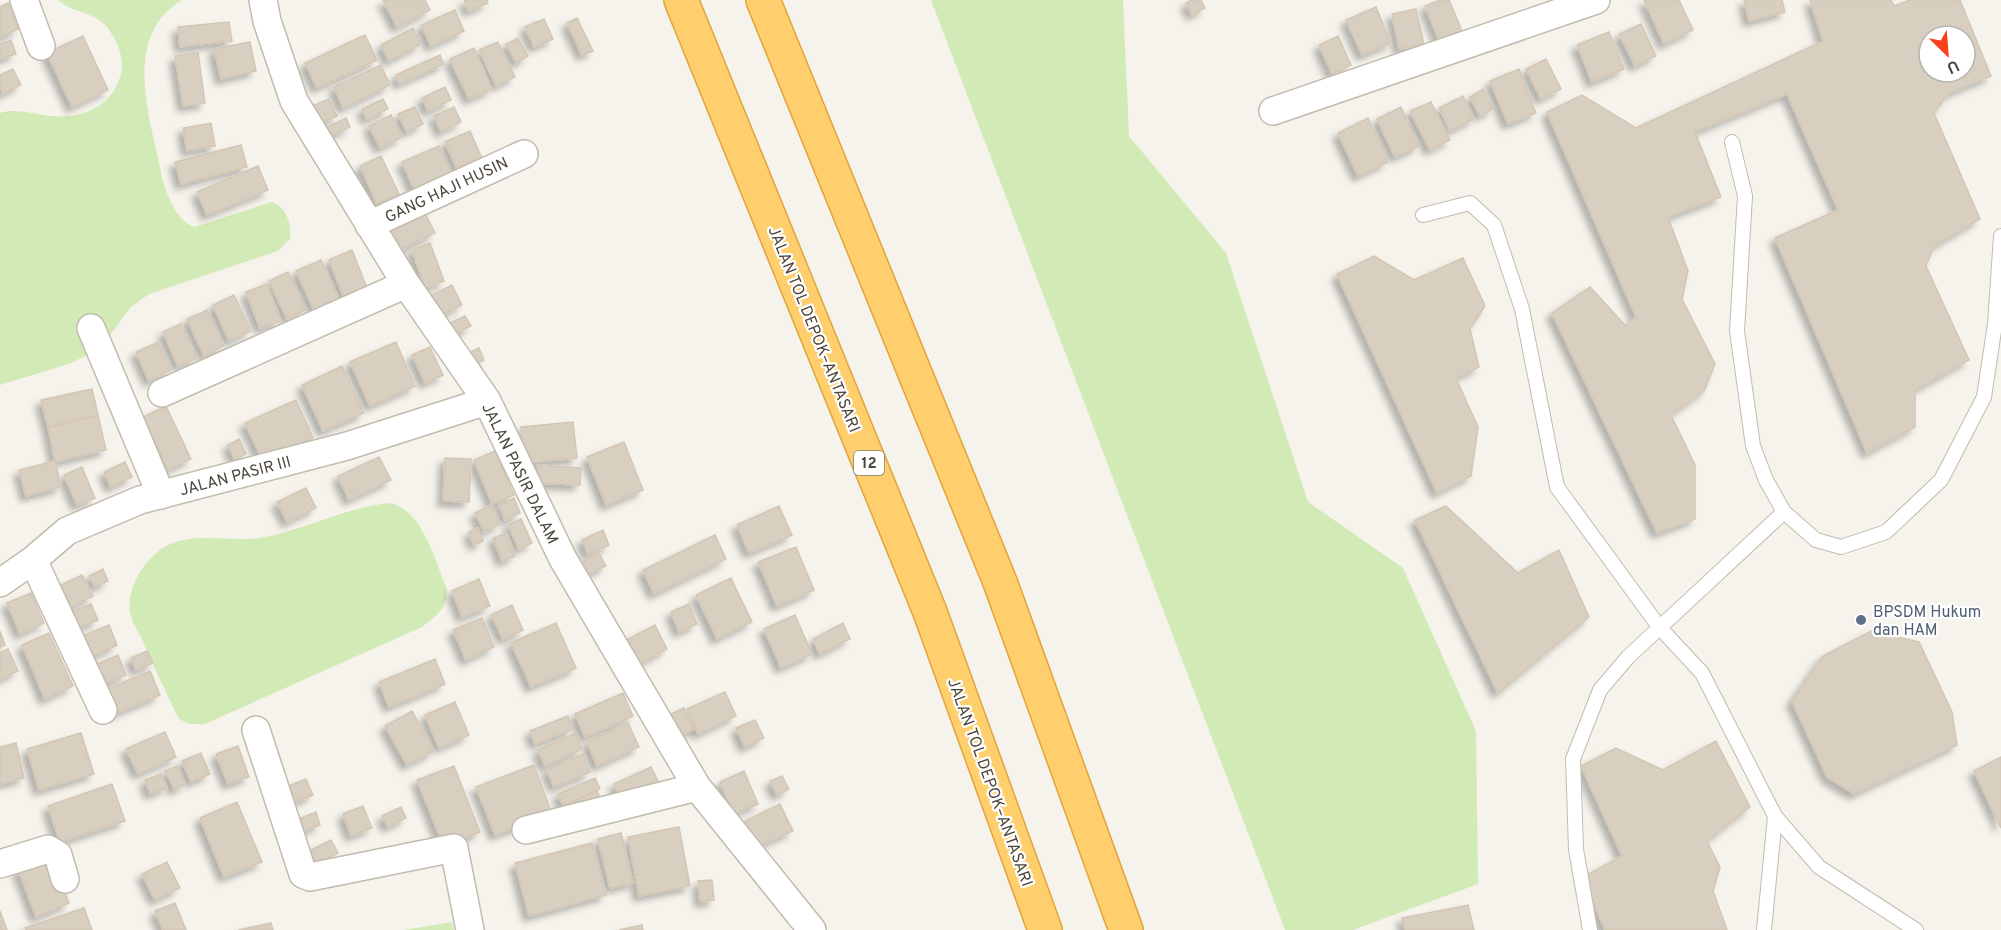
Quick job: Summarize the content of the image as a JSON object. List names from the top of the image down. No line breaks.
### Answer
{"streets":{"highway":["JALAN TOL DEPOK–ANTASARI","12"],"street":["GANG HAJI HUSIN","JALAN PASIR DALAM","JALAN PASIR III"]},"crossings":[["GANG HAJI HUSIN","JALAN PASIR DALAM"],["JALAN PASIR DALAM","JALAN PASIR III"]],"places":["BPSDM Hukum dan HAM"],"north":"bottom right"}
